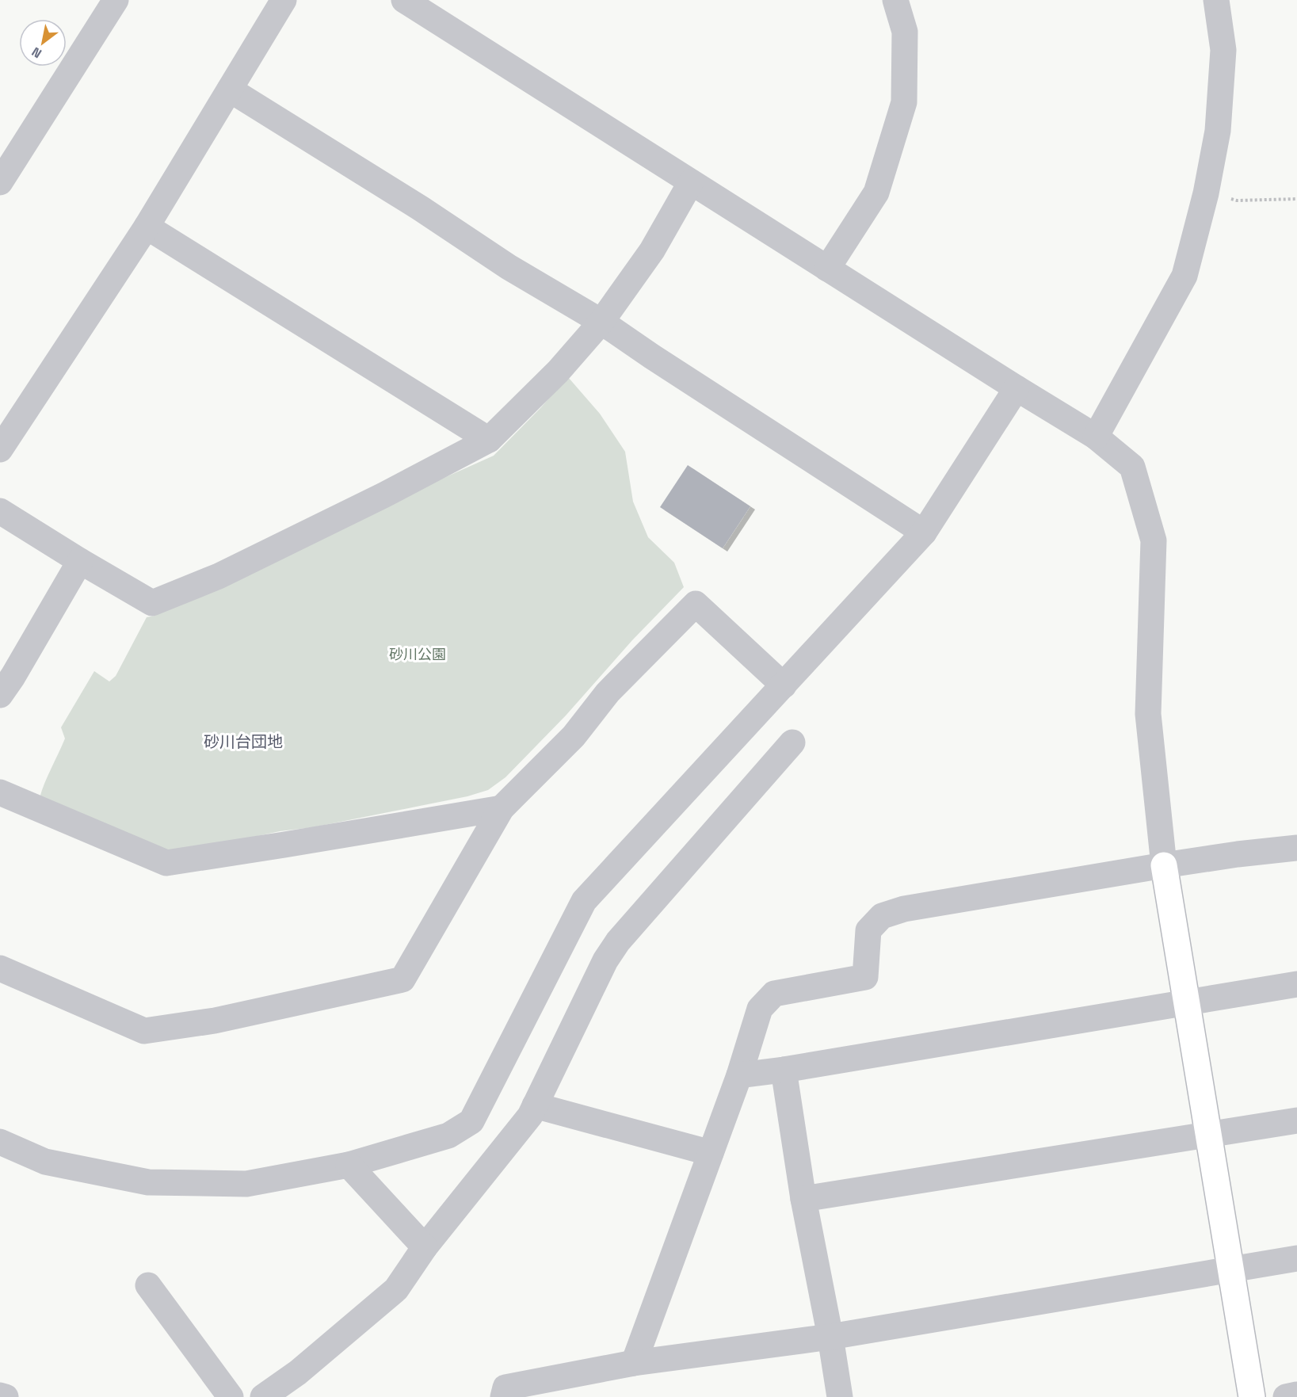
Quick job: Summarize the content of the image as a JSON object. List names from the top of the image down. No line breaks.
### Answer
{"districts":["砂川台団地"],"parks":["砂川公園"],"north":"bottom left"}
